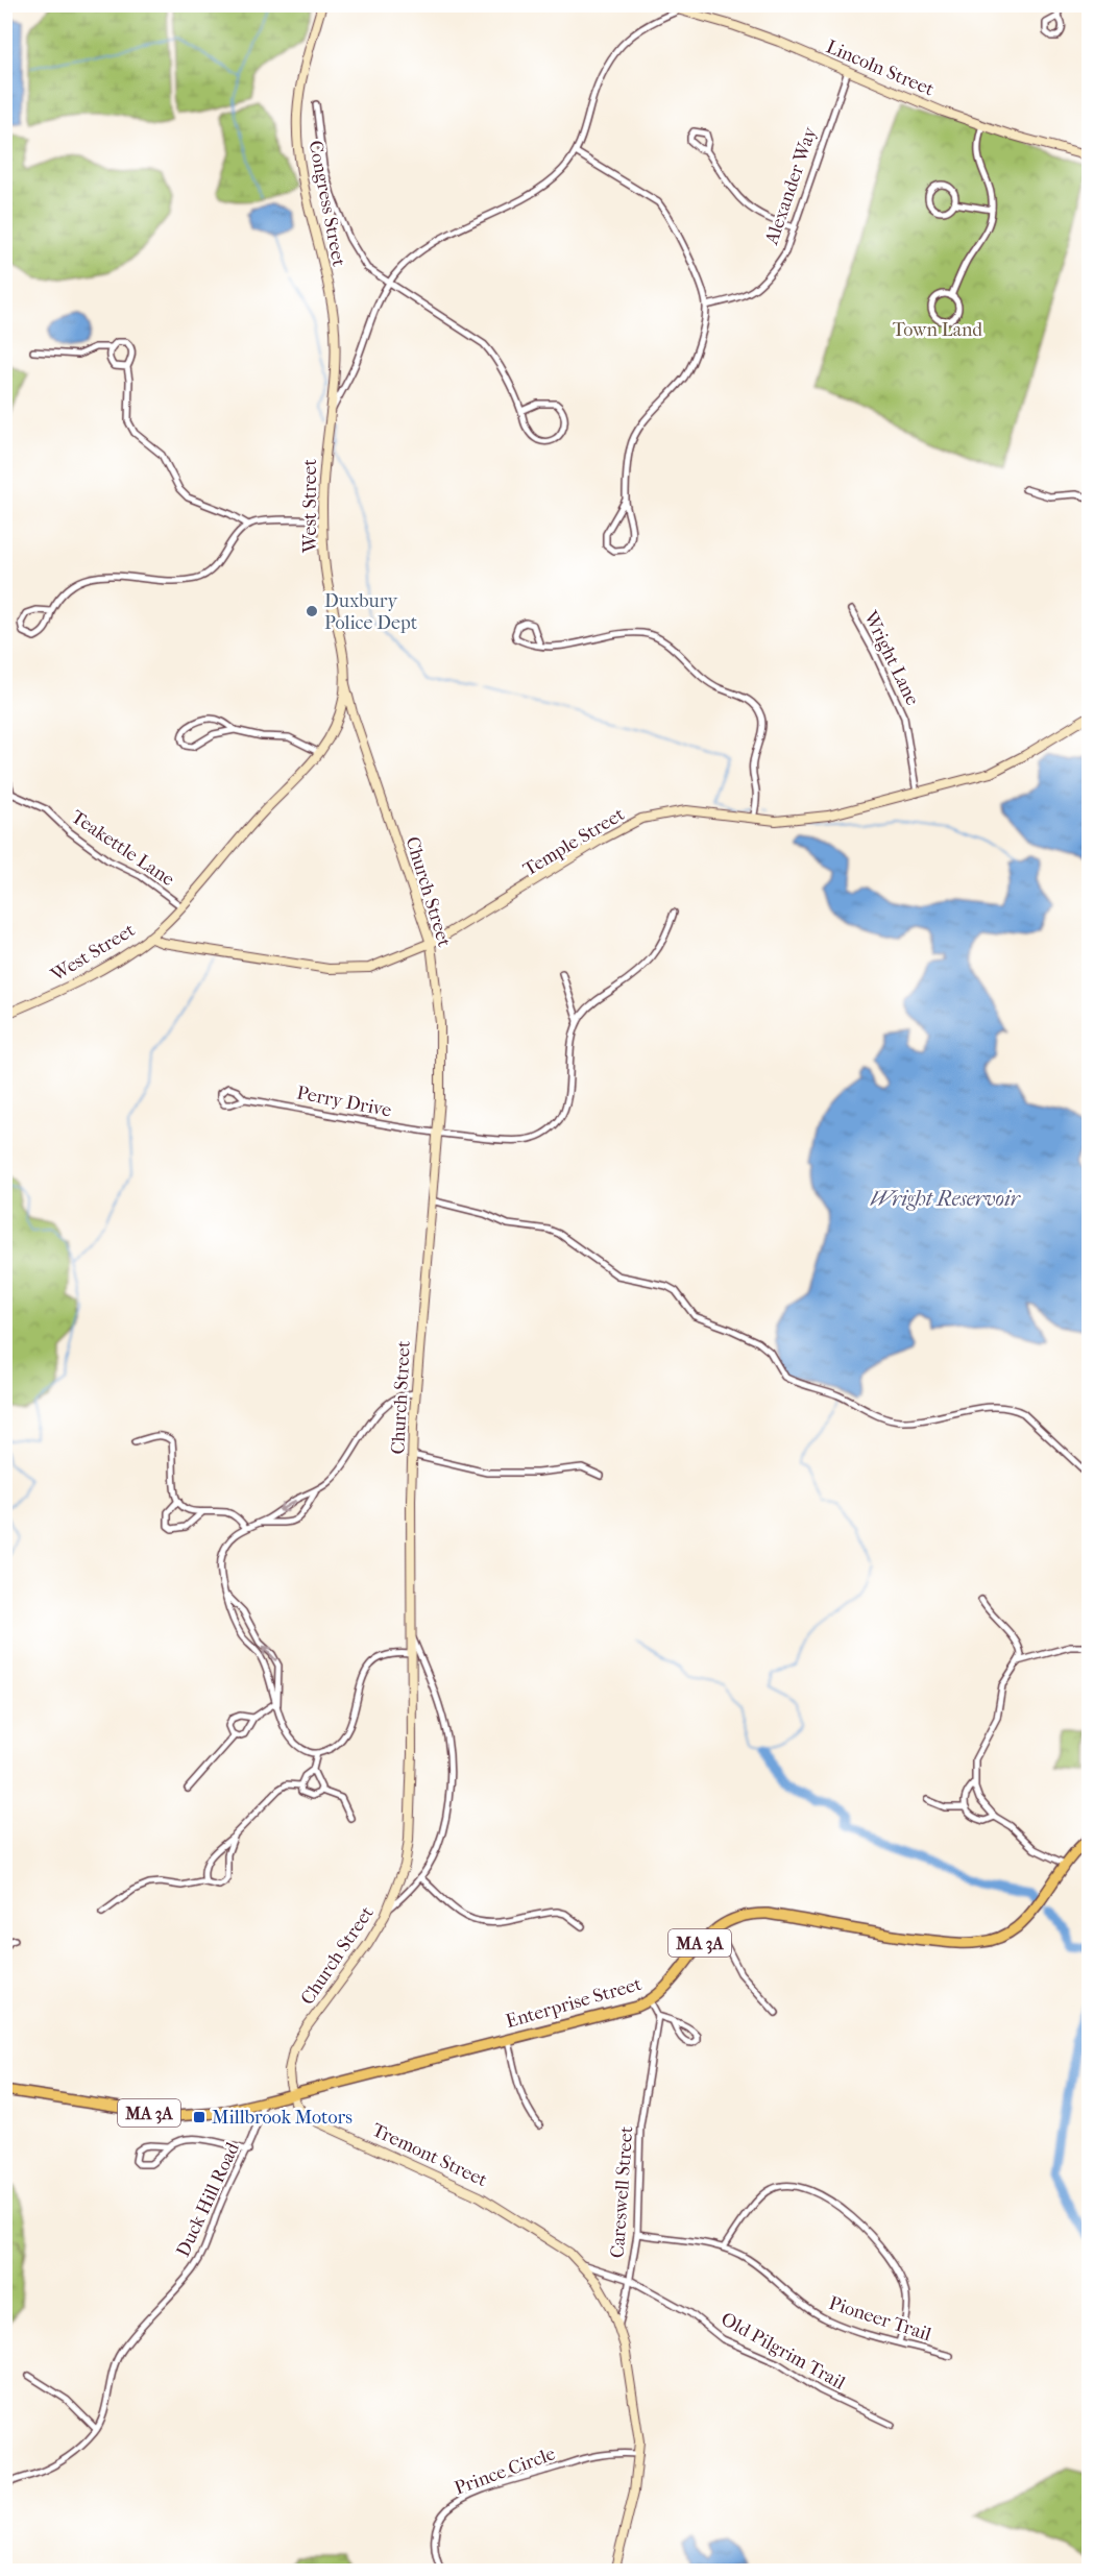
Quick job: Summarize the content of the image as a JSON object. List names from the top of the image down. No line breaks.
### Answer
{"streets":{"main road":["Lincoln Street","Congress Street","West Street","Temple Street","Church Street","MA 3A","Enterprise Street","Tremont Street","Careswell Street"],"street":["Alexander Way","Wright Lane","Teakettle Lane","Perry Drive","Duck Hill Road","Pioneer Trail","Old Pilgrim Trail","Prince Circle"]},"crossings":[["Lincoln Street","Alexander Way"],["Lincoln Street","West Street"],["Congress Street","West Street"],["West Street","Temple Street"],["West Street","Teakettle Lane"],["West Street","Church Street"],["Wright Lane","Temple Street"],["Temple Street","Church Street"],["Church Street","Perry Drive"],["Church Street","MA 3A"],["Church Street","Enterprise Street"],["Church Street","Tremont Street"],["MA 3A","Enterprise Street"],["MA 3A","Tremont Street"],["MA 3A","Duck Hill Road"],["Enterprise Street","Tremont Street"],["Tremont Street","Careswell Street"],["Tremont Street","Old Pilgrim Trail"],["Careswell Street","Pioneer Trail"],["Careswell Street","Old Pilgrim Trail"],["Careswell Street","Prince Circle"]],"water":["Wright Reservoir"],"parks":["Town Land"],"places":{"other":["Duxbury Police Dept"],"transit":["Millbrook Motors"]}}
